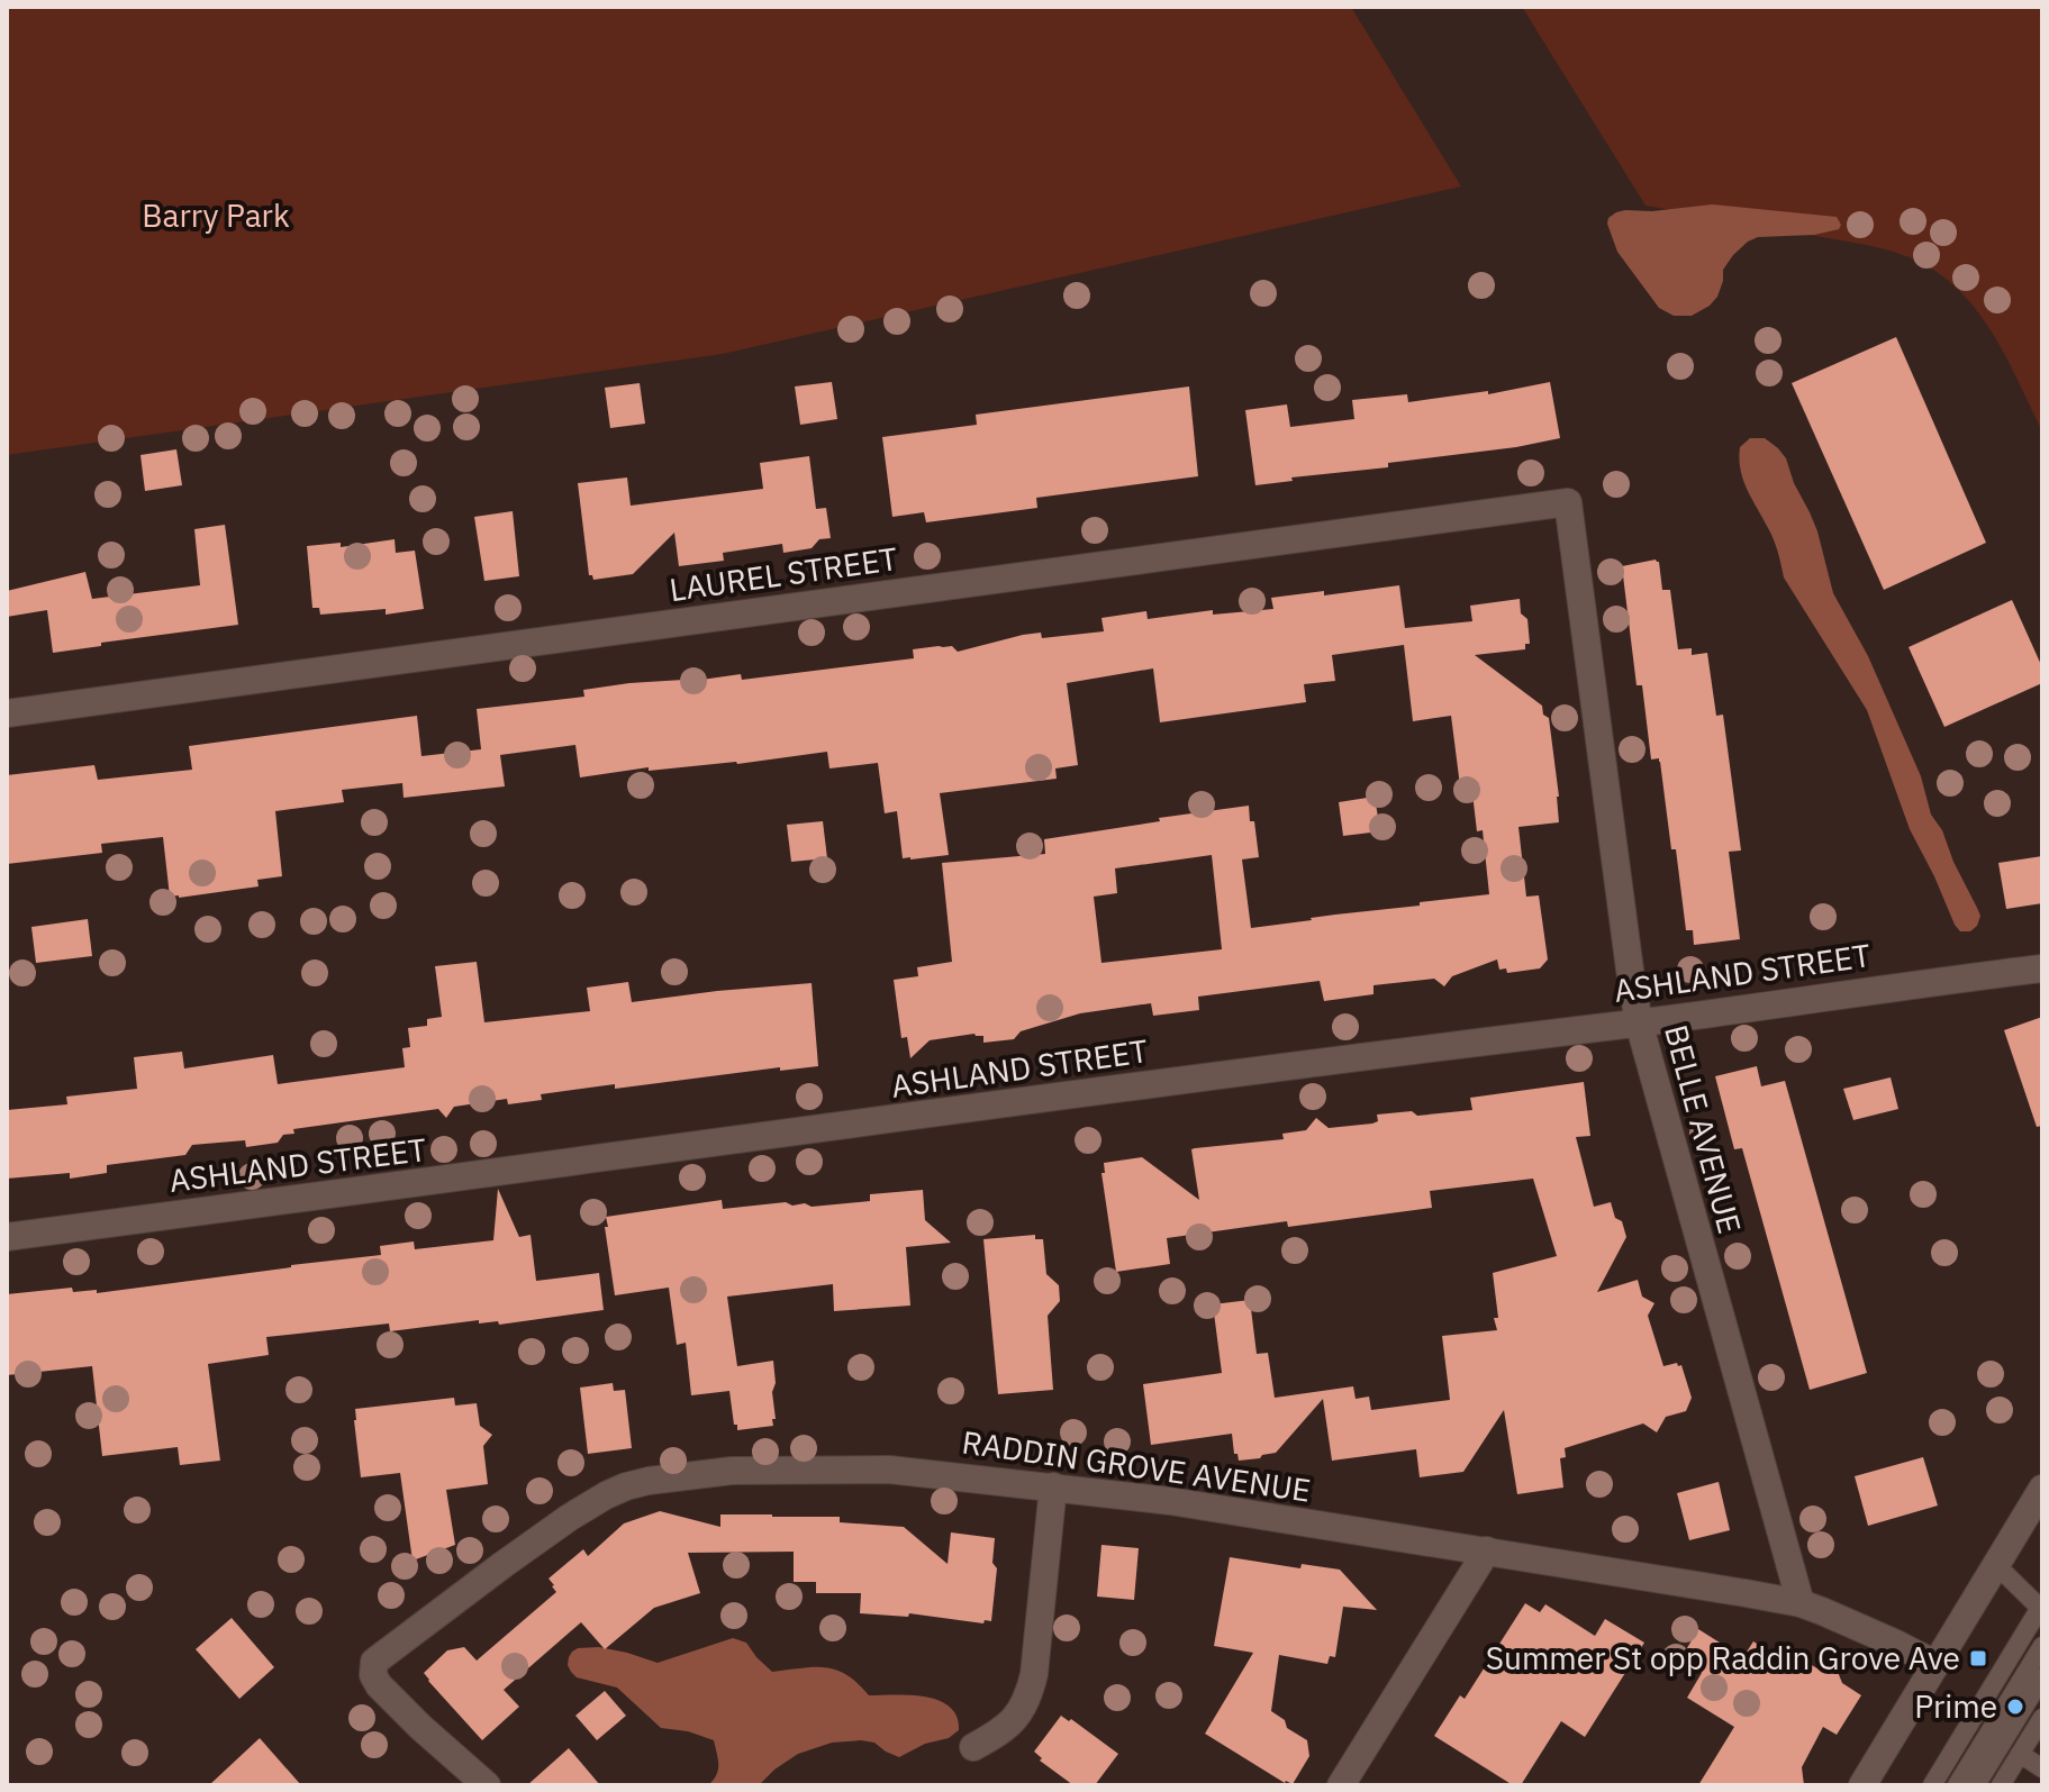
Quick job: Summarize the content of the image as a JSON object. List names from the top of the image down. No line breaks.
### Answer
{"streets":{"street":["LAUREL STREET","ASHLAND STREET","BELLE AVENUE","RADDIN GROVE AVENUE"]},"crossings":[["LAUREL STREET","BELLE AVENUE"],["ASHLAND STREET","BELLE AVENUE"],["BELLE AVENUE","RADDIN GROVE AVENUE"]],"parks":["Barry Park"],"places":{"transit":["Summer St opp Raddin Grove Ave"],"other":["Prime"]}}
